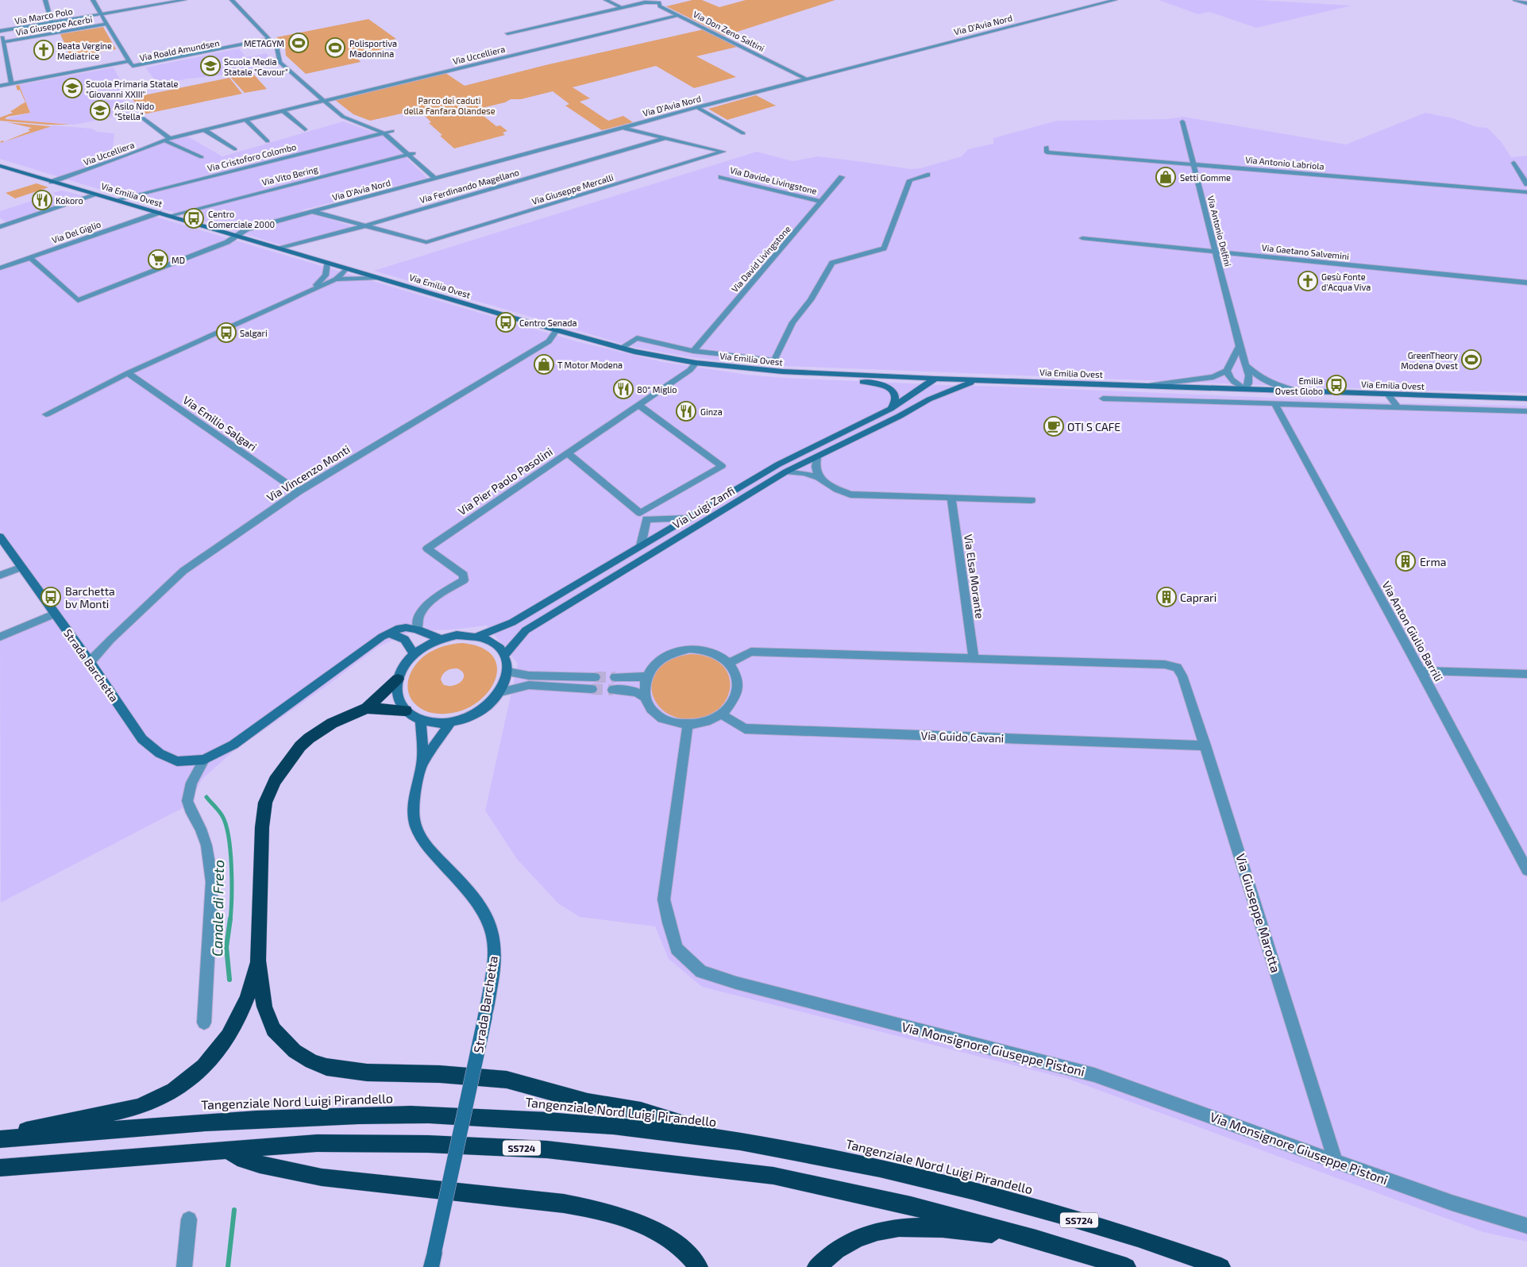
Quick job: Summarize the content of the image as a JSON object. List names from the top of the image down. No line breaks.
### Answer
{"streets":{"highway":["Tangenziale Nord Luigi Pirandello","SS724"],"street":["Via Marco Polo","Via D'Avia Nord","Via Giuseppe Acerbi","Via Don Zeno Saltini","Via Roald Amundsen","Via Uccelliera","Via Cristoforo Colombo","Via Antonio Labriola","Via Vito Bering","Via Davide Livingstone","Via Ferdinando Magellano","Via Giuseppe Mercalli","Via Emilia Ovest","Via Antonio Delfini","Via Del Giglio","Via Gaetano Salvemini","Via David Livingstone","Via Emilio Salgari","Via Vincenzo Monti","Via Pier Paolo Pasolini","Via Luigi Zanfi","Via Elsa Morante","Via Anton Giulio Barrili","Strada Barchetta","Via Guido Cavani","Via Giuseppe Marotta","Via Monsignore Giuseppe Pistoni"]},"crossings":[["Via D'Avia Nord","Via Don Zeno Saltini"],["Via D'Avia Nord","Via Emilia Ovest"],["Via D'Avia Nord","Via Del Giglio"],["Via Don Zeno Saltini","Via Uccelliera"],["Via Uccelliera","Via Emilia Ovest"],["Via Cristoforo Colombo","Via Emilia Ovest"],["Via Antonio Labriola","Via Antonio Delfini"],["Via Vito Bering","Via Emilia Ovest"],["Via Davide Livingstone","Via David Livingstone"],["Via Ferdinando Magellano","Via Giuseppe Mercalli"],["Via Ferdinando Magellano","Via Emilia Ovest"],["Via Emilia Ovest","Via Antonio Delfini"],["Via Emilia Ovest","Via Del Giglio"],["Via Emilia Ovest","Via Vincenzo Monti"],["Via Emilia Ovest","Via Pier Paolo Pasolini"],["Via Emilia Ovest","Via Luigi Zanfi"],["Via Antonio Delfini","Via Gaetano Salvemini"],["Via Emilio Salgari","Via Vincenzo Monti"],["Via Vincenzo Monti","Strada Barchetta"],["Via Pier Paolo Pasolini","Strada Barchetta"],["Via Luigi Zanfi","Strada Barchetta"],["Via Elsa Morante","Via Giuseppe Marotta"],["Via Guido Cavani","Via Giuseppe Marotta"],["Via Guido Cavani","Via Monsignore Giuseppe Pistoni"],["Via Giuseppe Marotta","Via Monsignore Giuseppe Pistoni"]],"water":["Canale di Freto"],"parks":["Parco dei caduti della Fanfara Olandese"],"places":{"sports":["METAGYM","Polisportiva Madonnina","GreenTheory Modena Ovest"],"church":["Beata Vergine Mediatrice","Gesù Fonte d'Acqua Viva"],"school or university":["Scuola Media Statale \"Cavour\"","Scuola Primaria Statale \"Giovanni XXIII\"","Asilo Nido “Stella”"],"shop":["Setti Gomme","T Motor Modena"],"restaurant":["Kokoro","80° Miglio","Ginza"],"bus stop":["Centro Comerciale 2000","Centro Senada","Salgari","Emilia Ovest Globo","Barchetta bv Monti"],"supermarket":["MD"],"cafe":["OTI S CAFE"],"building":["Erma","Caprari"]}}
